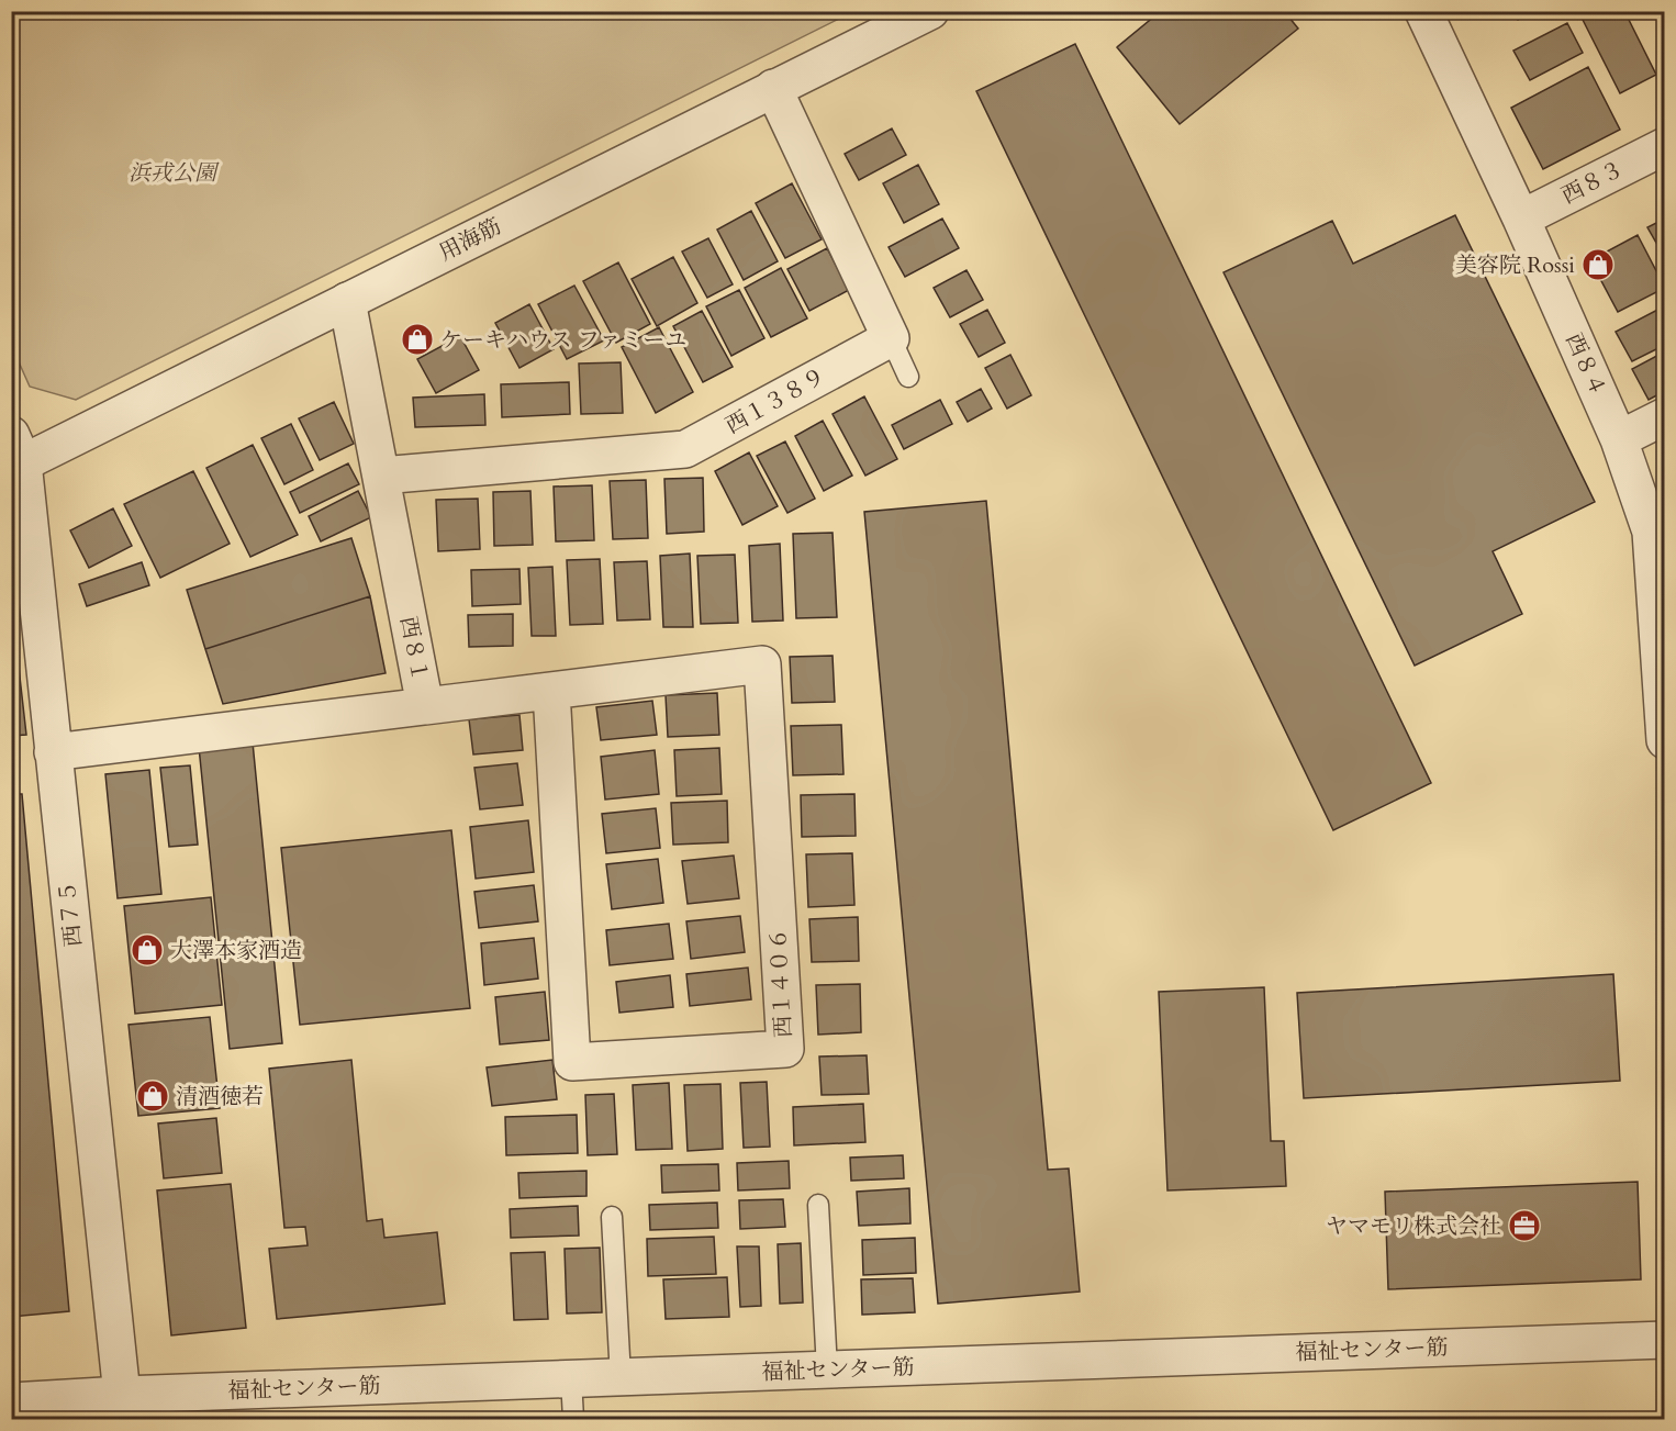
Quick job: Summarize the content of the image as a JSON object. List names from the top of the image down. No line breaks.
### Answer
{"streets":{"street":["西８３","用海筋","西８４","西１３８９","西８１","西７５","西１４０６","福祉センター筋"]},"crossings":[["西８３","西８４"],["用海筋","西８１"],["用海筋","西７５"],["西１３８９","西８１"],["西８１","西７５"],["西８１","西１４０６"],["西７５","福祉センター筋"]],"parks":["浜戎公園"],"places":{"shop":["美容院 Rossi","ケーキハウス ファミーユ","大澤本家酒造","清酒徳若"],"office":["ヤマモリ株式会社"]}}
